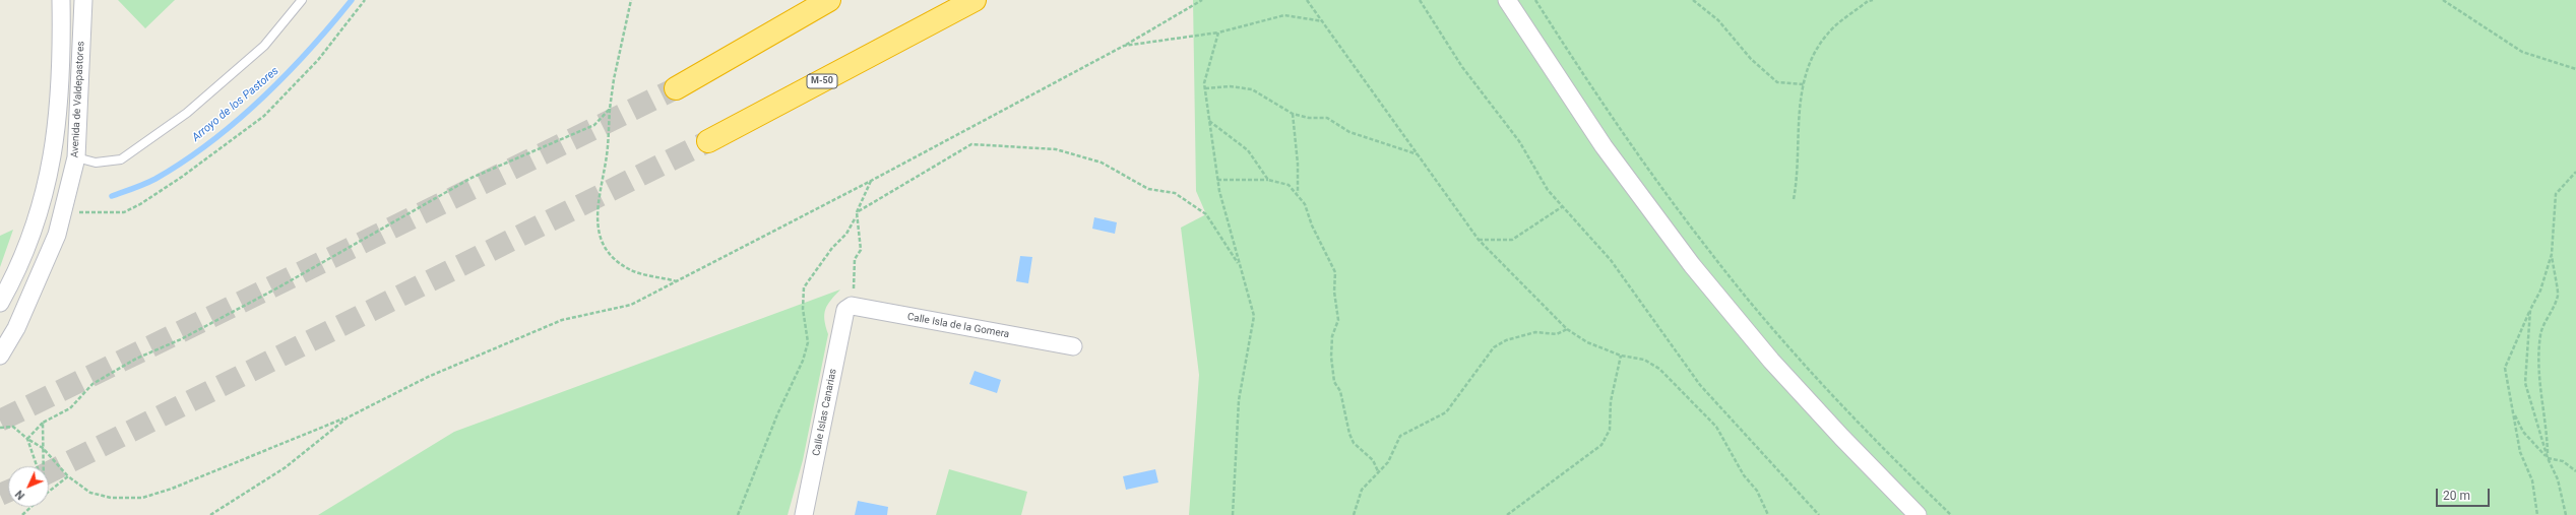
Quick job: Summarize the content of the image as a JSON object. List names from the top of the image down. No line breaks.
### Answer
{"streets":{"highway":["M-50"],"street":["Avenida de Valdepastores","Calle Isla de la Gomera","Calle Islas Canarias"]},"crossings":[["Calle Isla de la Gomera","Calle Islas Canarias"]],"water":["Arroyo de los Pastores"],"scale_bar":"20 m","north":"bottom left"}
